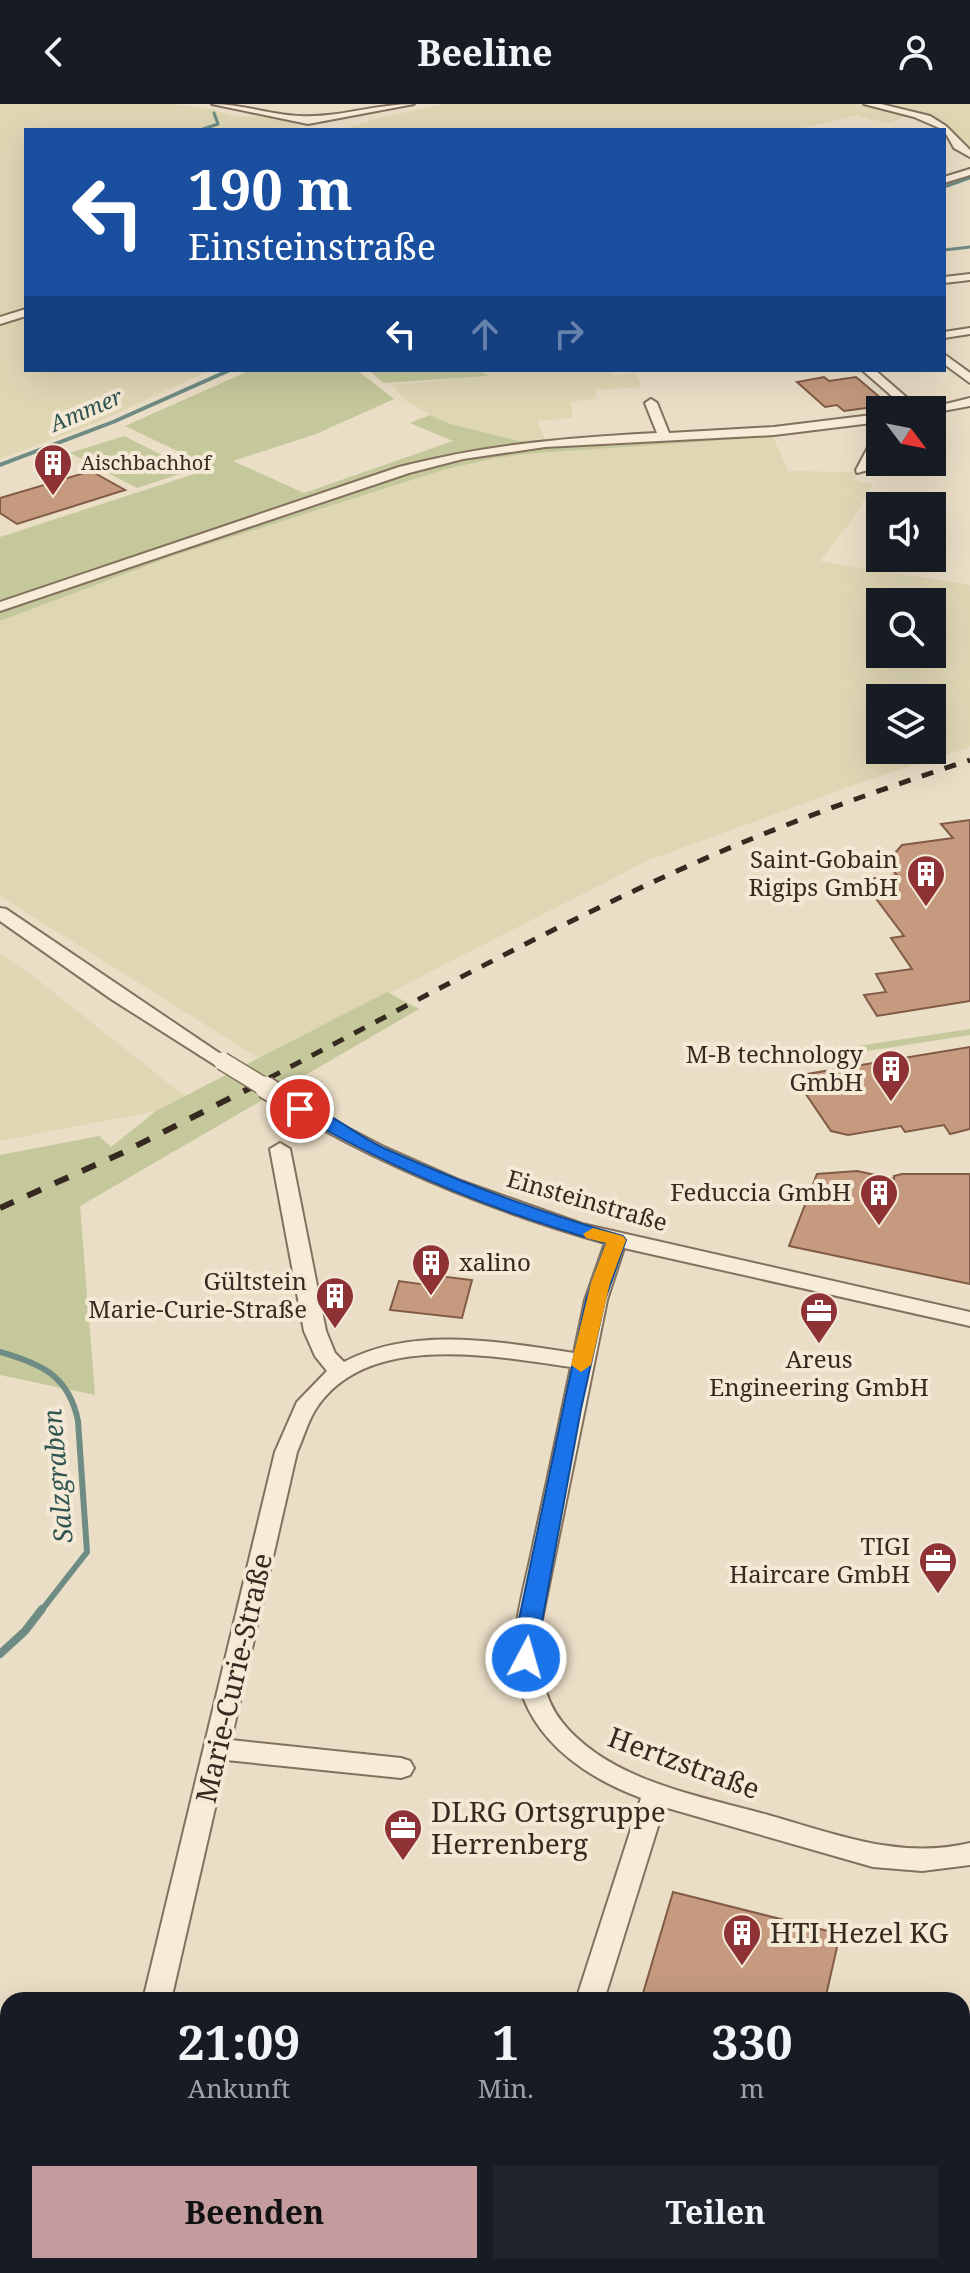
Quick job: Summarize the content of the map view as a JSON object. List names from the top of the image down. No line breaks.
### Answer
{"streets":{"street":["Einsteinstraße","Marie-Curie-Straße","Hertzstraße"]},"crossings":[["Einsteinstraße","Hertzstraße"],["Marie-Curie-Straße","Hertzstraße"]],"water":["Ammer","Salzgraben"],"places":{"building":["Aischbachhof","Saint-Gobain Rigips GmbH","M-B technology GmbH","Feduccia GmbH","xalino","Gültstein Marie-Curie-Straße","HTI Hezel KG"],"office":["Areus Engineering GmbH","TIGI Haircare GmbH","DLRG Ortsgruppe Herrenberg"]},"north":"bottom right","page":{"header":"Beeline","turn":["190 m","Einsteinstraße"],"eta":["21:09","Ankunft","1","Min.","330","m"],"buttons":["Beenden","Teilen"]}}
